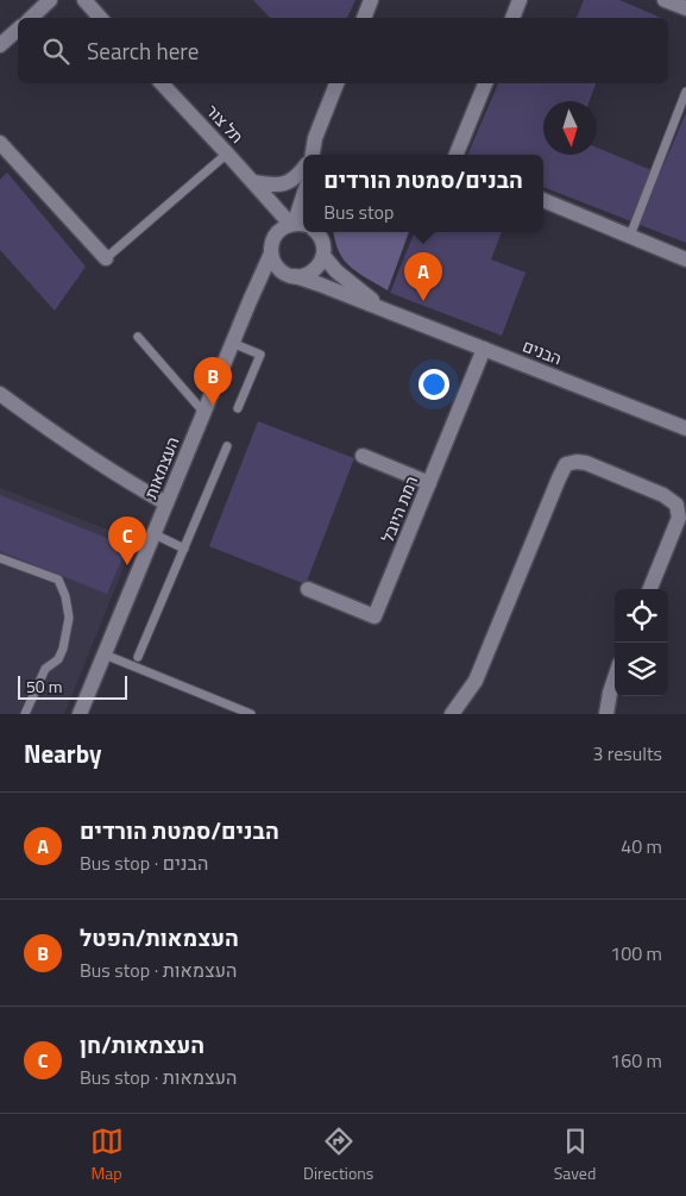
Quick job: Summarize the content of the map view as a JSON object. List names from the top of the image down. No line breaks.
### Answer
{"streets":{"street":["תל צור","הבנים","העצמאות","רמת היובל"]},"crossings":[["הבנים","העצמאות"],["הבנים","רמת היובל"]],"scale_bar":"50 m","north":"bottom","page":{"search":"Search here","popup":["הבנים/סמטת הורדים","Bus stop"],"pins":["A","B","C"],"scale":"50 m","heading":["Nearby","3 results"],"list":[{"mark":"A","name":"הבנים/סמטת הורדים","note":"Bus stop · הבנים","value":"40 m"},{"mark":"B","name":"העצמאות/הפטל","note":"Bus stop · העצמאות","value":"100 m"},{"mark":"C","name":"העצמאות/חן","note":"Bus stop · העצמאות","value":"160 m"}],"nav":["Map","Directions","Saved"]}}
